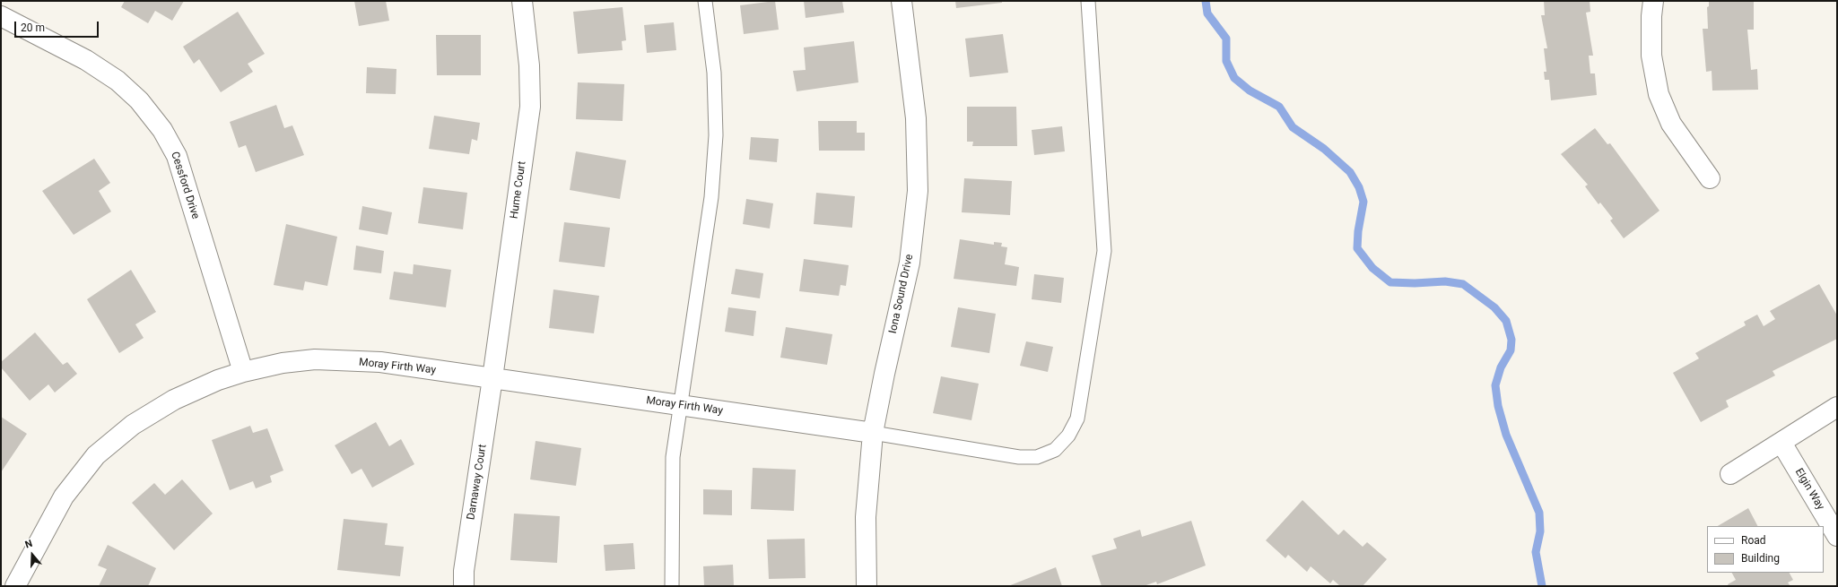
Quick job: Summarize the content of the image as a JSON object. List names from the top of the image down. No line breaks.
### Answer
{"streets":{"street":["Cessford Drive","Hume Court","Iona Sound Drive","Moray Firth Way","Darnaway Court","Elgin Way"]},"crossings":[["Cessford Drive","Moray Firth Way"],["Hume Court","Moray Firth Way"],["Hume Court","Darnaway Court"],["Iona Sound Drive","Moray Firth Way"],["Moray Firth Way","Darnaway Court"]],"legend":["Road","Building"],"scale_bar":"20 m","north":"top"}
